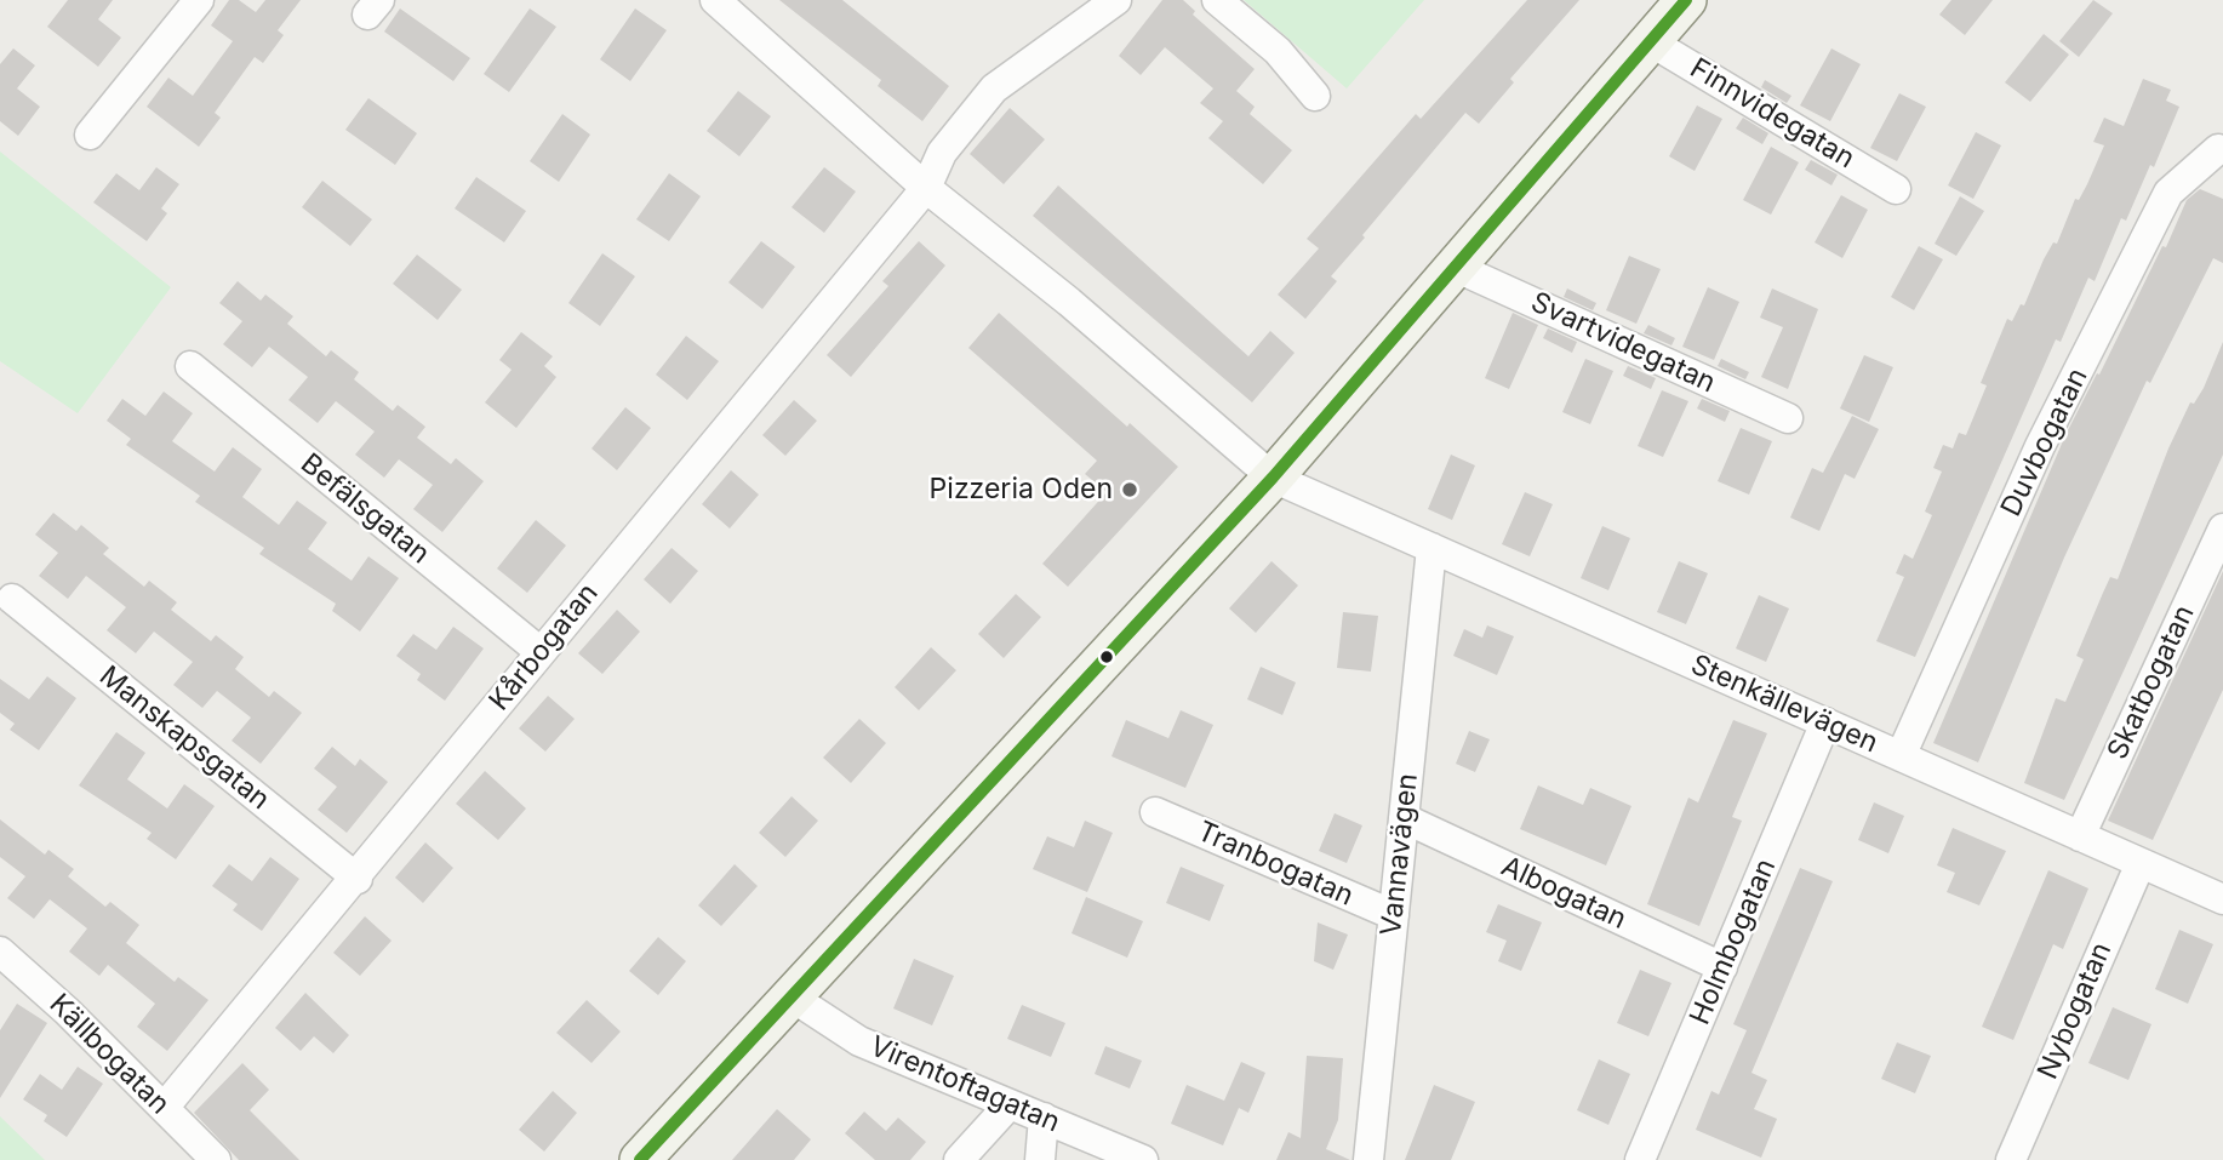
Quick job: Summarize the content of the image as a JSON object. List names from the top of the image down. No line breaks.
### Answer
{"streets":{"street":["Finnvidegatan","Svartvidegatan","Duvbogatan","Befälsgatan","Kårbogatan","Skatbogatan","Stenkällevägen","Manskapsgatan","Vannavägen","Tranbogatan","Albogatan","Holmbogatan","Nybogatan","Källbogatan","Virentoftagatan"]},"crossings":[["Duvbogatan","Stenkällevägen"],["Befälsgatan","Kårbogatan"],["Kårbogatan","Stenkällevägen"],["Kårbogatan","Manskapsgatan"],["Kårbogatan","Källbogatan"],["Skatbogatan","Stenkällevägen"],["Stenkällevägen","Vannavägen"],["Stenkällevägen","Holmbogatan"],["Stenkällevägen","Nybogatan"],["Vannavägen","Tranbogatan"],["Vannavägen","Albogatan"],["Albogatan","Holmbogatan"]],"places":["Pizzeria Oden"]}
